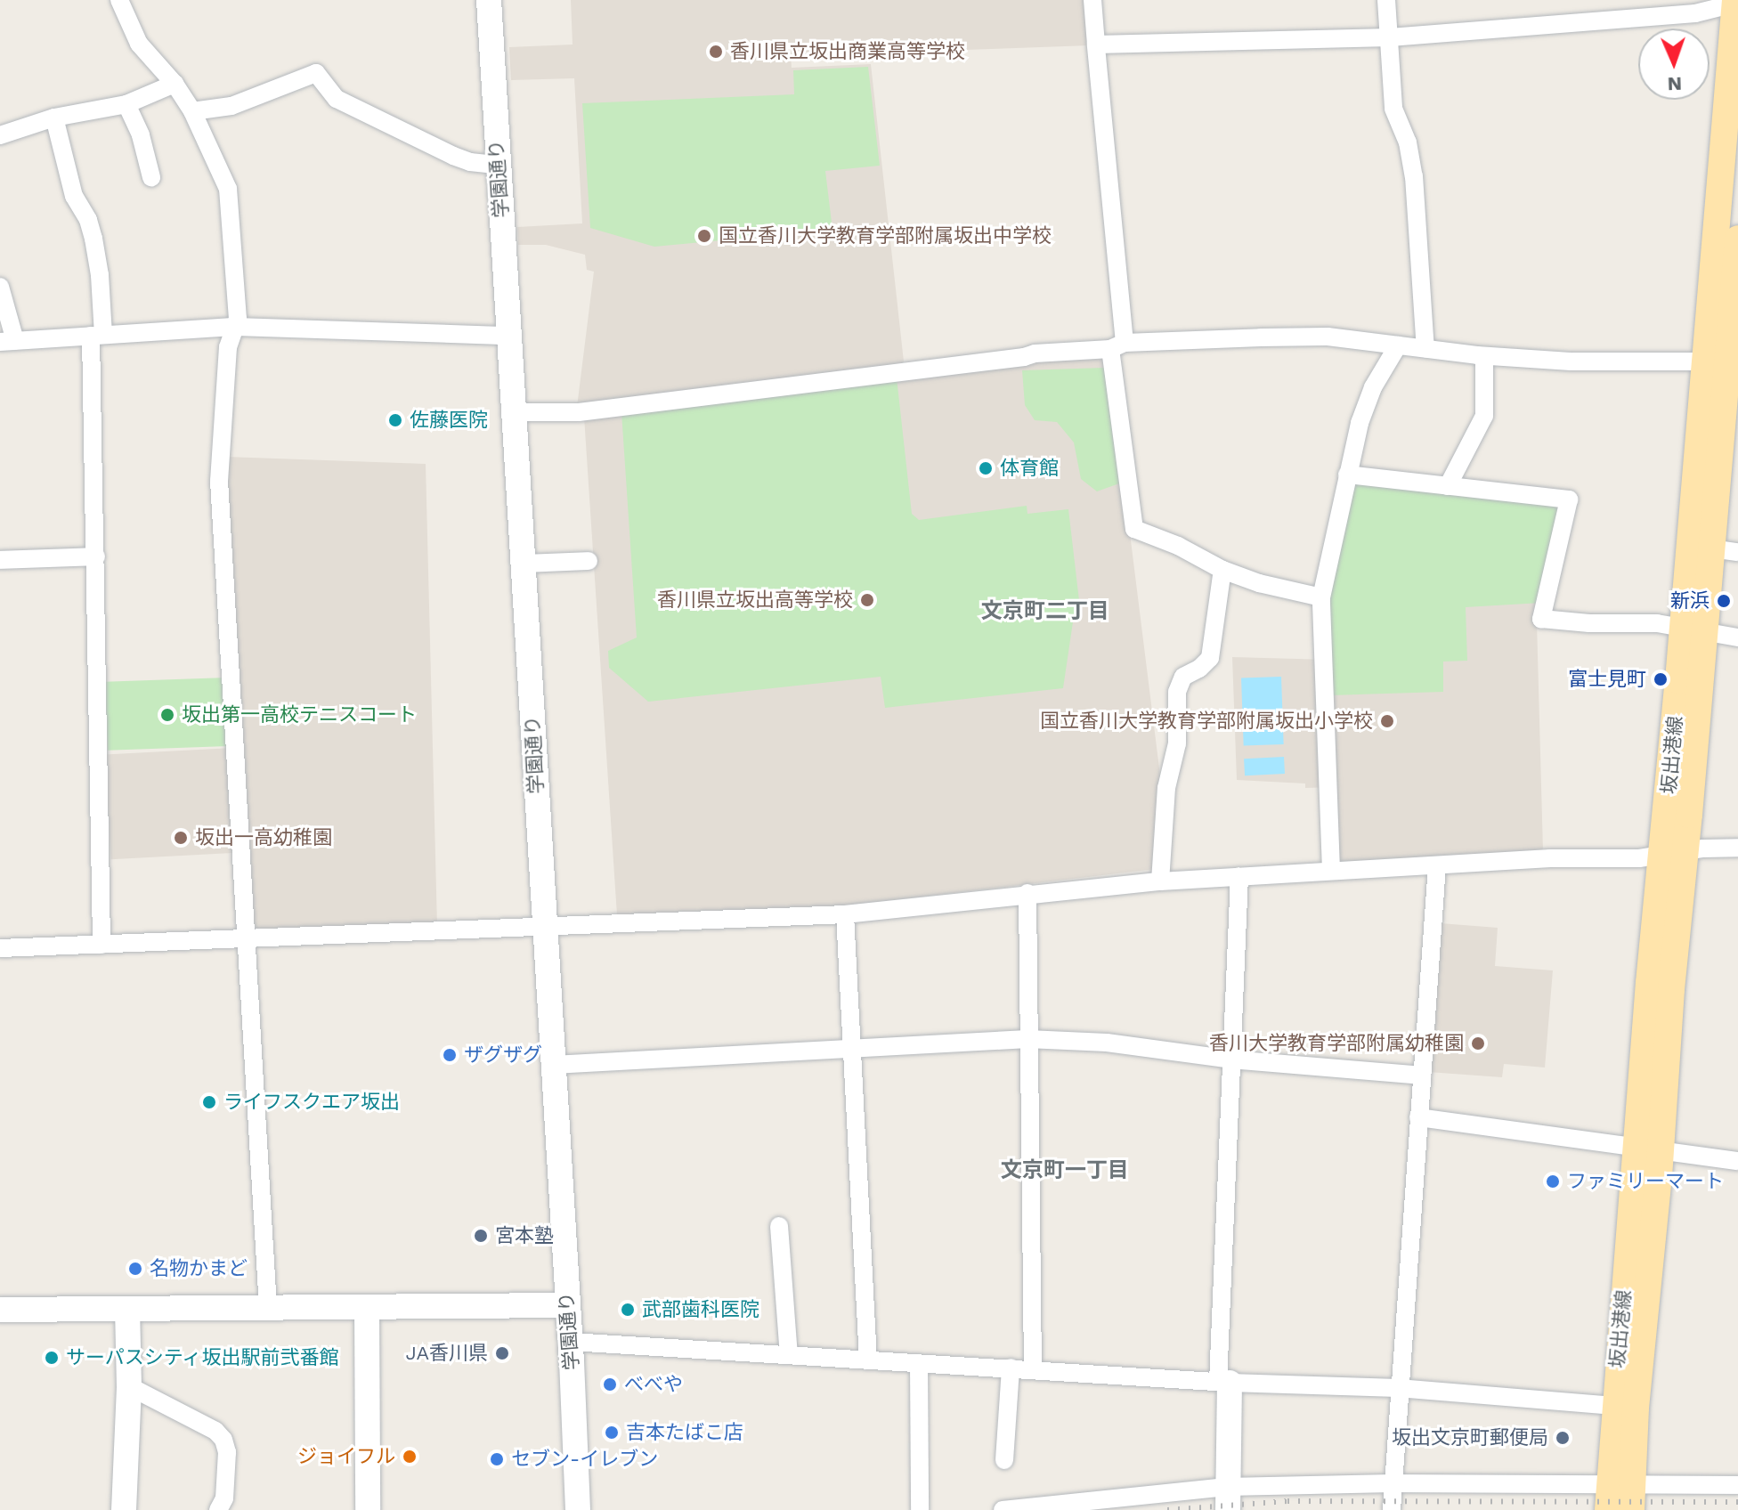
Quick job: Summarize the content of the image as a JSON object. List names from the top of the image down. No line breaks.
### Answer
{"streets":{"main road":["坂出港線"],"street":["学園通り"]},"districts":["文京町二丁目","文京町一丁目"],"places":["香川県立坂出商業高等学校","国立香川大学教育学部附属坂出中学校","佐藤医院","体育館","香川県立坂出高等学校","新浜","富士見町","坂出第一高校テニスコート","国立香川大学教育学部附属坂出小学校","坂出一高幼稚園","香川大学教育学部附属幼稚園","ザグザグ","ライフスクエア坂出","ファミリーマート","宮本塾","名物かまど","武部歯科医院","JA香川県","サーパスシティ坂出駅前弐番館","べべや","吉本たばこ店","坂出文京町郵便局","ジョイフル","セブン-イレブン"],"north":"bottom"}
